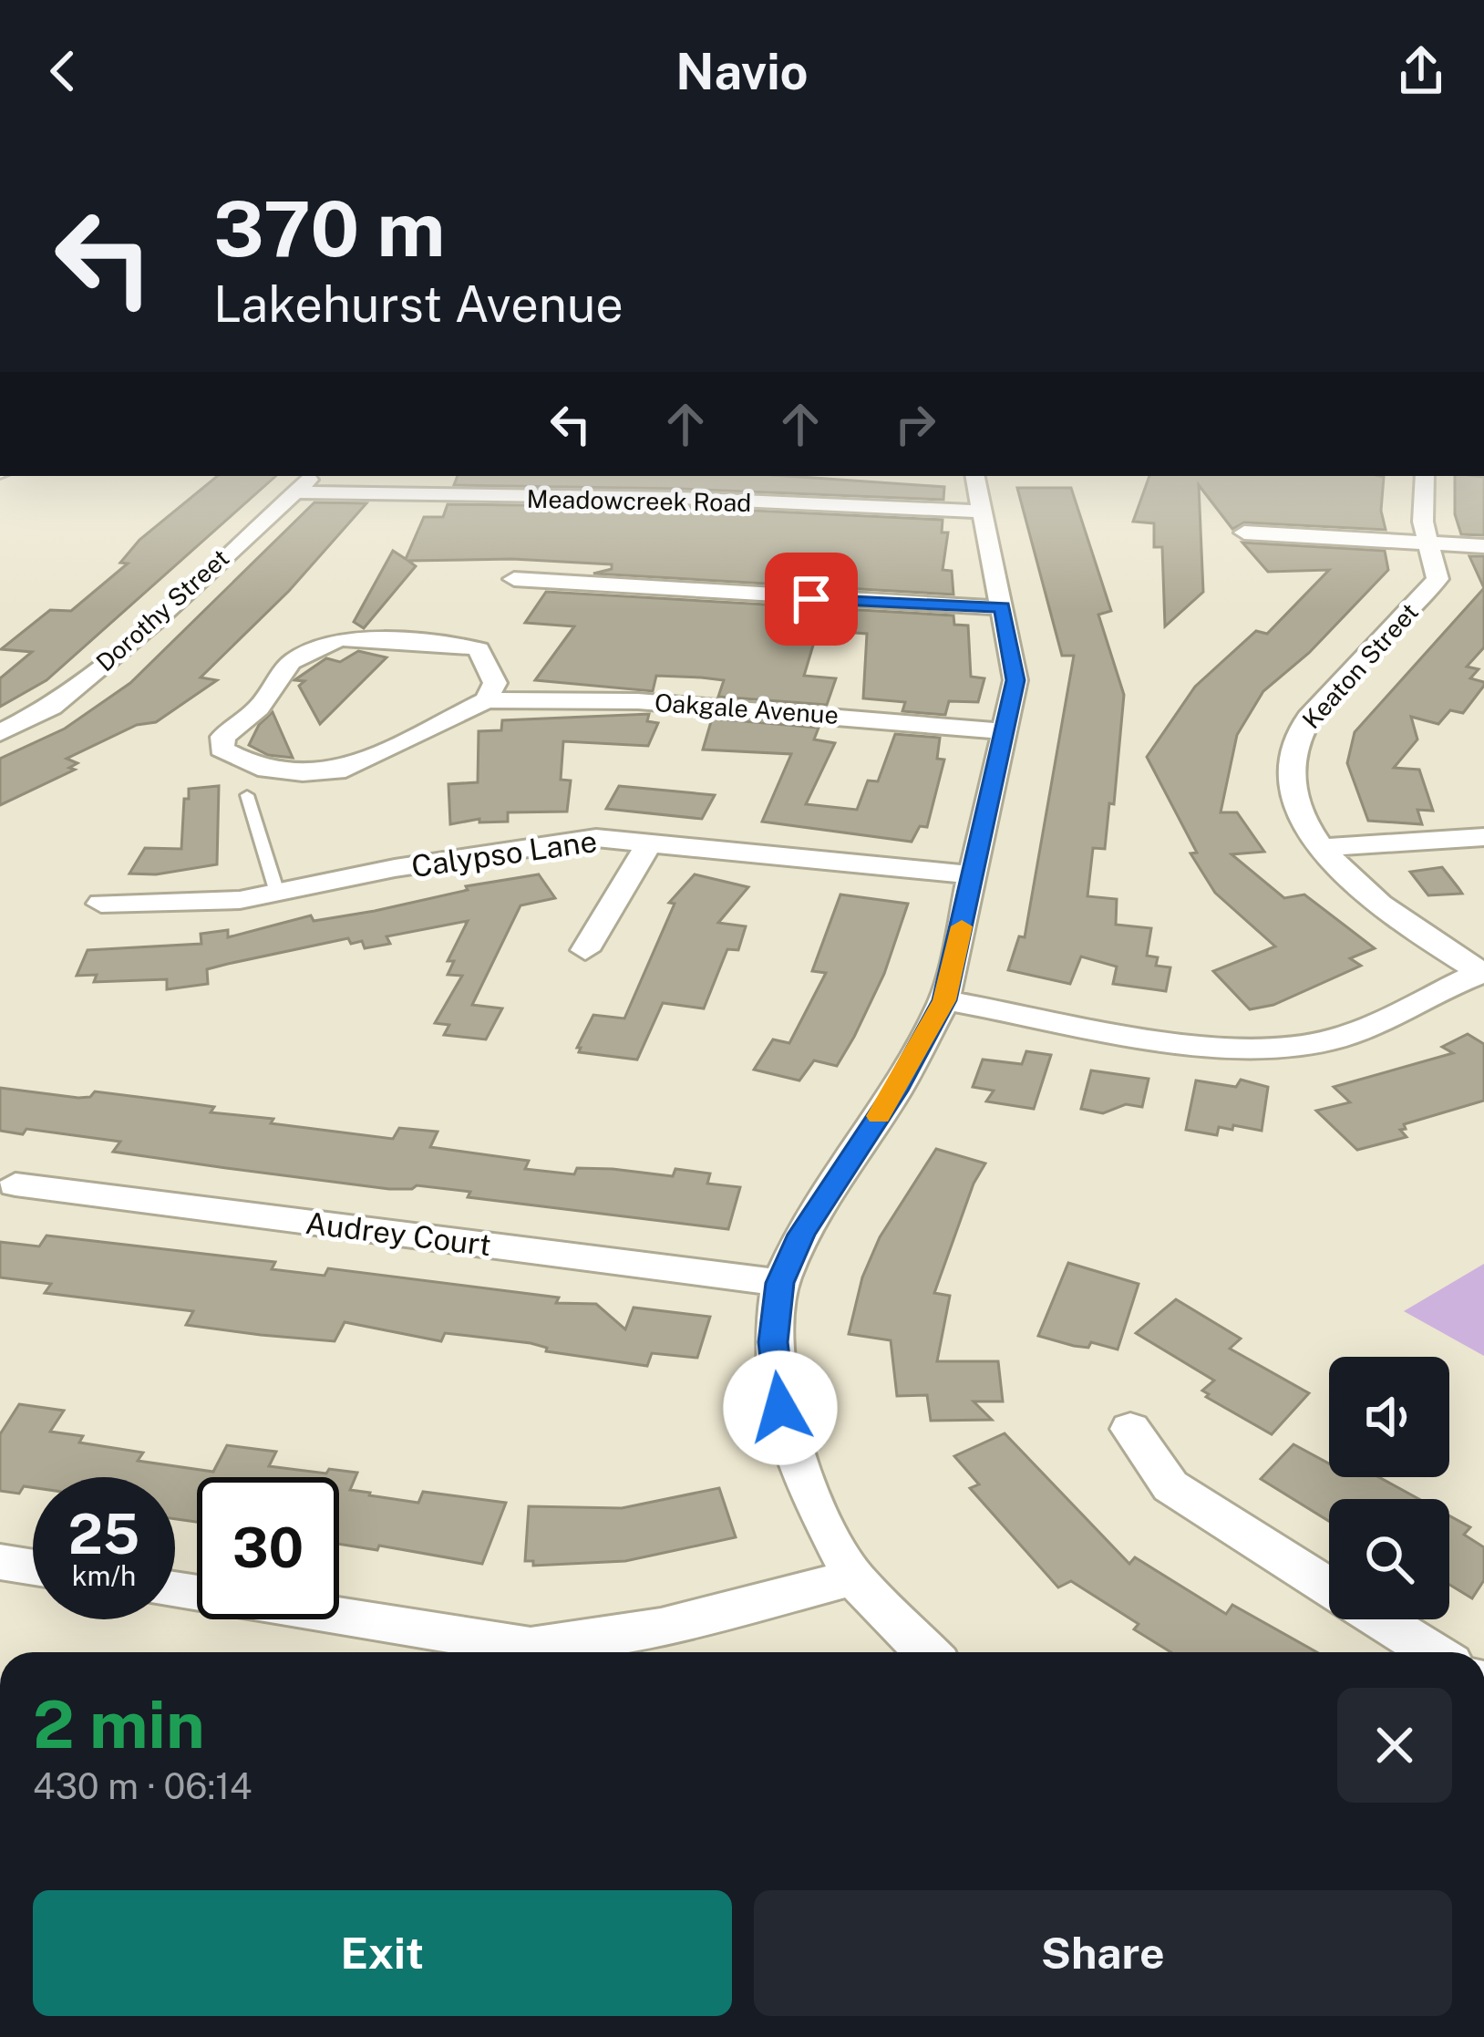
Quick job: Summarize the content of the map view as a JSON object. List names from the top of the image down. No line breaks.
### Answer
{"streets":{"street":["Meadowcreek Road","Dorothy Street","Keaton Street","Oakgale Avenue","Calypso Lane","Audrey Court"]},"crossings":[["Meadowcreek Road","Dorothy Street"]],"page":{"header":"Navio","turn":["370 m","Lakehurst Avenue"],"speed":"25 km/h","limit":"30","heading":["2 min","430 m · 06:14"],"buttons":["Exit","Share"]}}
